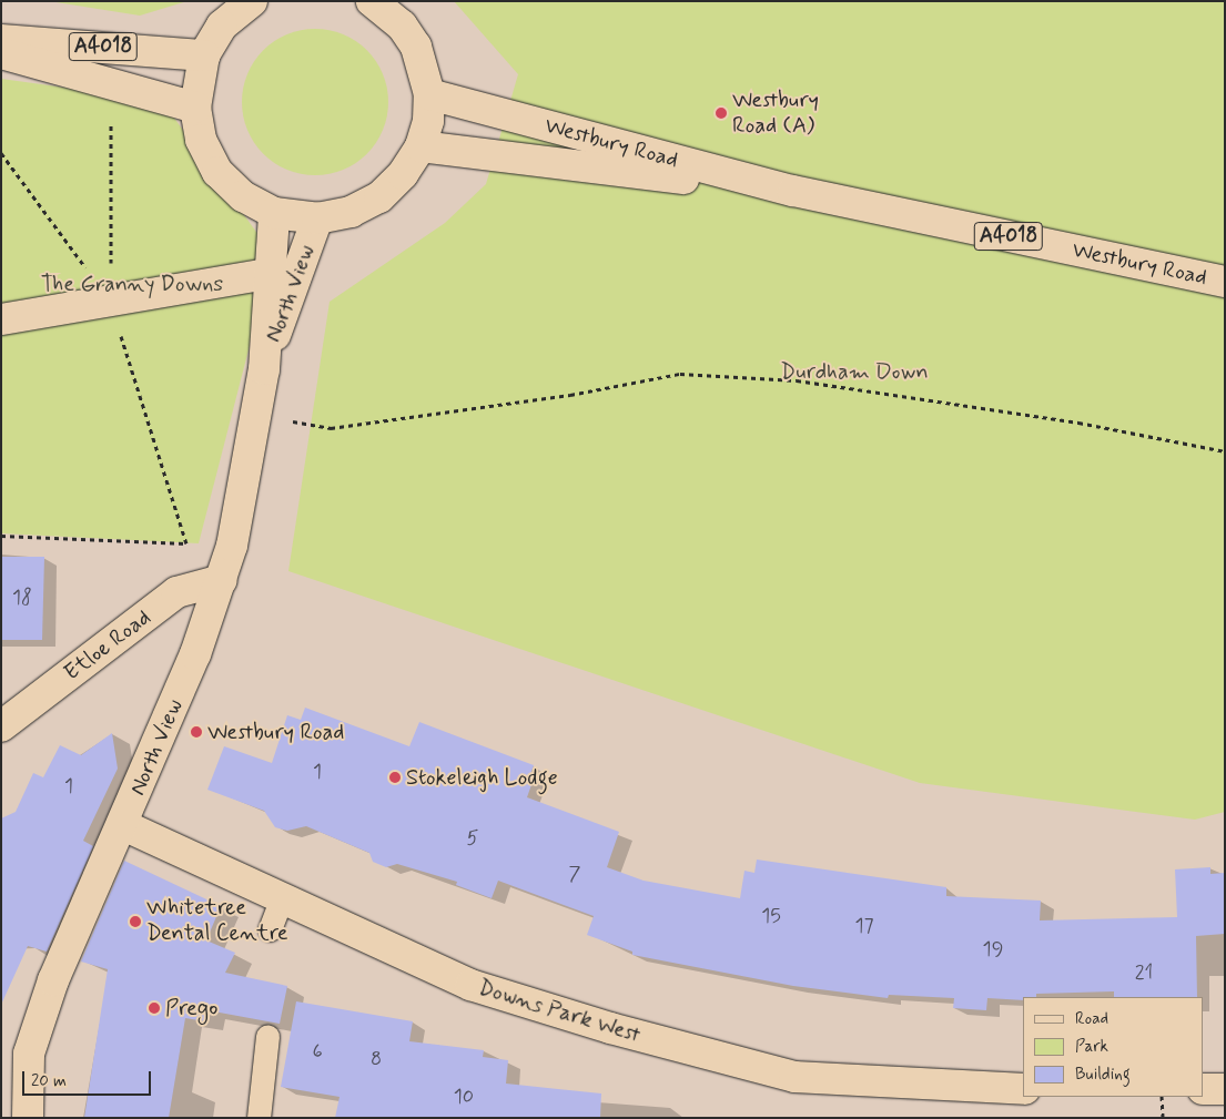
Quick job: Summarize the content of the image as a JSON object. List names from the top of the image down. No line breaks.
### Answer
{"streets":{"main road":["A4018","Westbury Road","North View","Etloe Road","Downs Park West"]},"crossings":[["North View","Etloe Road"],["North View","Downs Park West"]],"parks":["The Granny Downs","Durdham Down"],"places":["Westbury Road (A)","Westbury Road","Stokeleigh Lodge","Whitetree Dental Centre","Prego"],"house_numbers":["18","1","1","5","7","15","17","19","21","6","8","10"],"legend":["Road","Park","Building"],"scale_bar":"20 m"}
